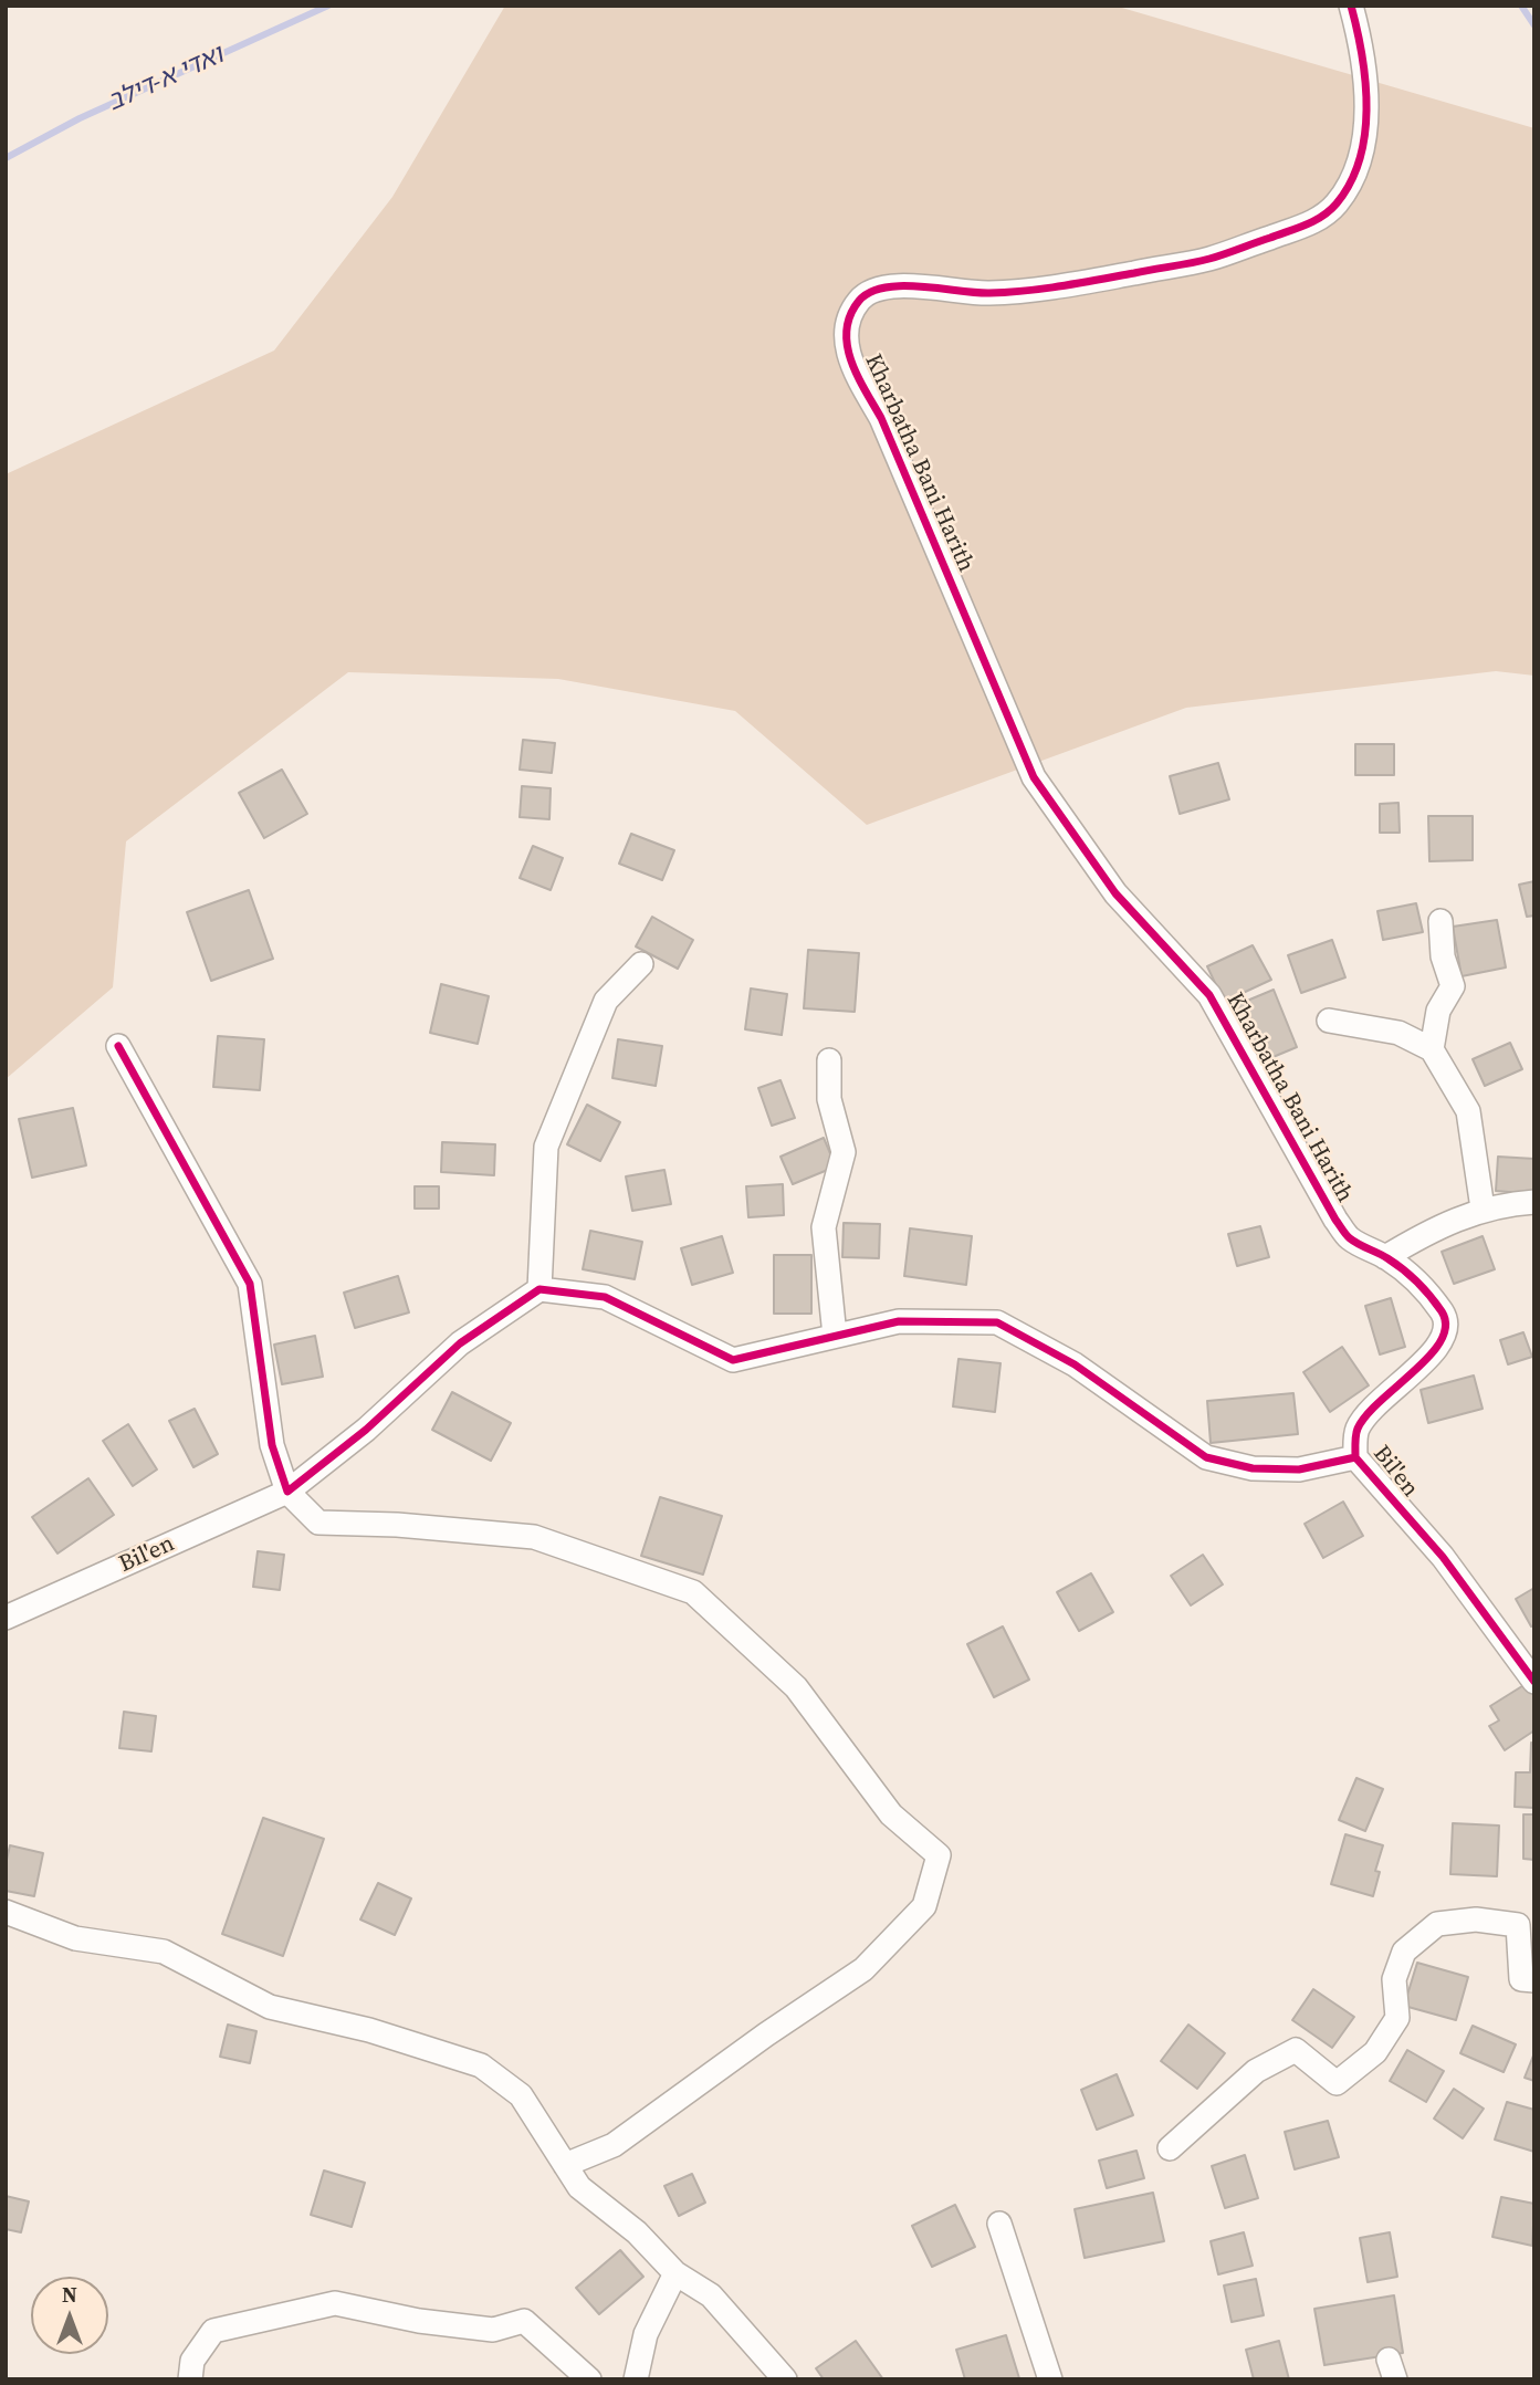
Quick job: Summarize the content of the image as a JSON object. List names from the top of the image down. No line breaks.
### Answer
{"streets":{"street":["Kharbatha Bani Harith","Bil'en"]},"crossings":[["Kharbatha Bani Harith","Bil'en"]],"water":["ואדי א-דילב"],"north":"top"}
